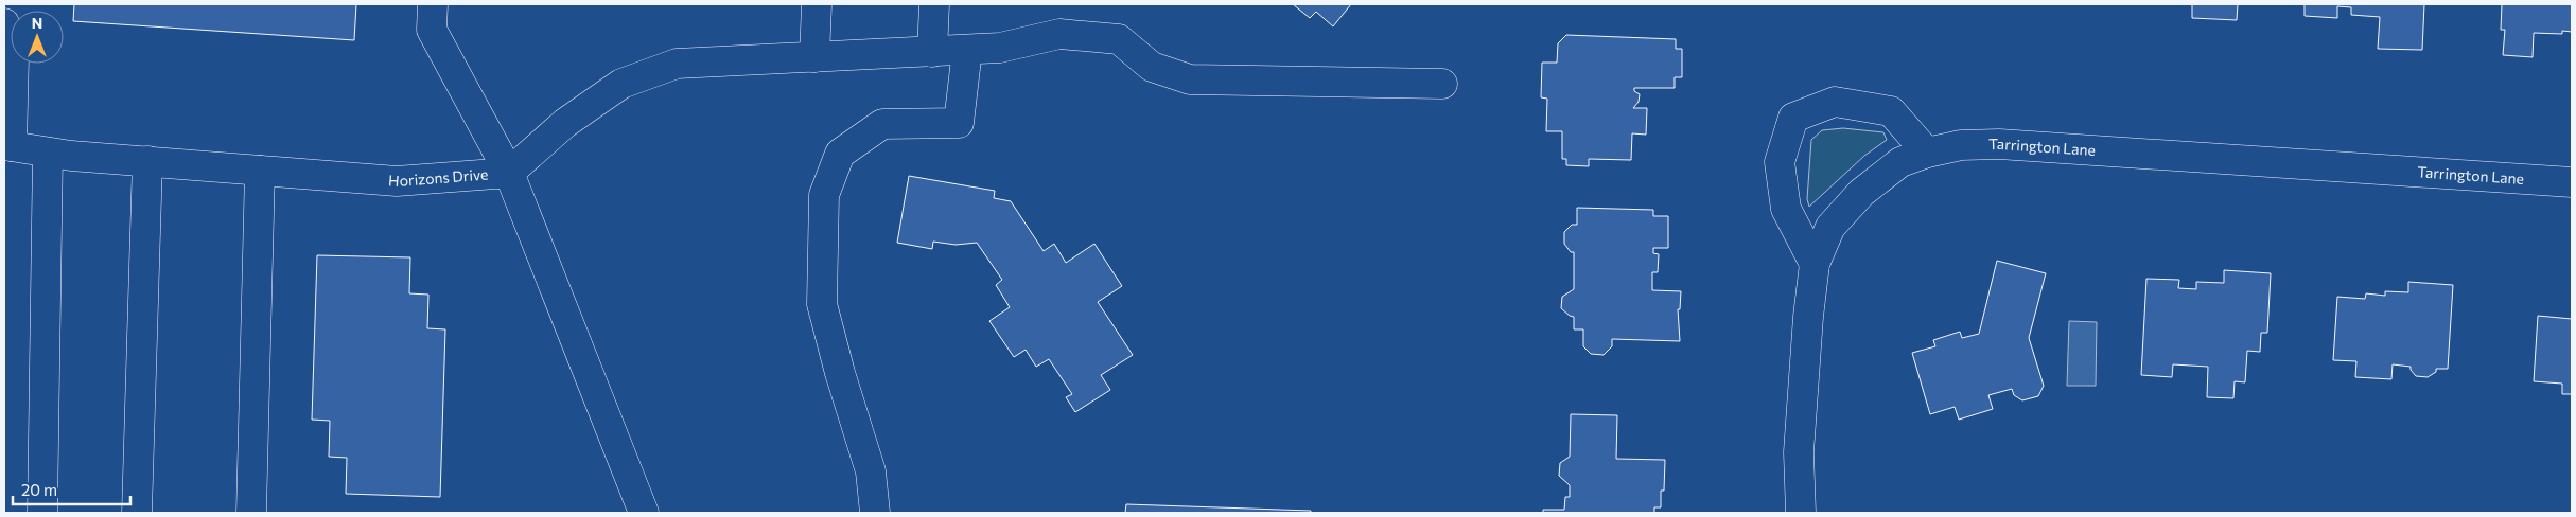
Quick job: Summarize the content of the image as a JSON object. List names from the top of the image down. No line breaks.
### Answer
{"streets":{"street":["Tarrington Lane","Horizons Drive"]},"scale_bar":"20 m","north":"top"}
